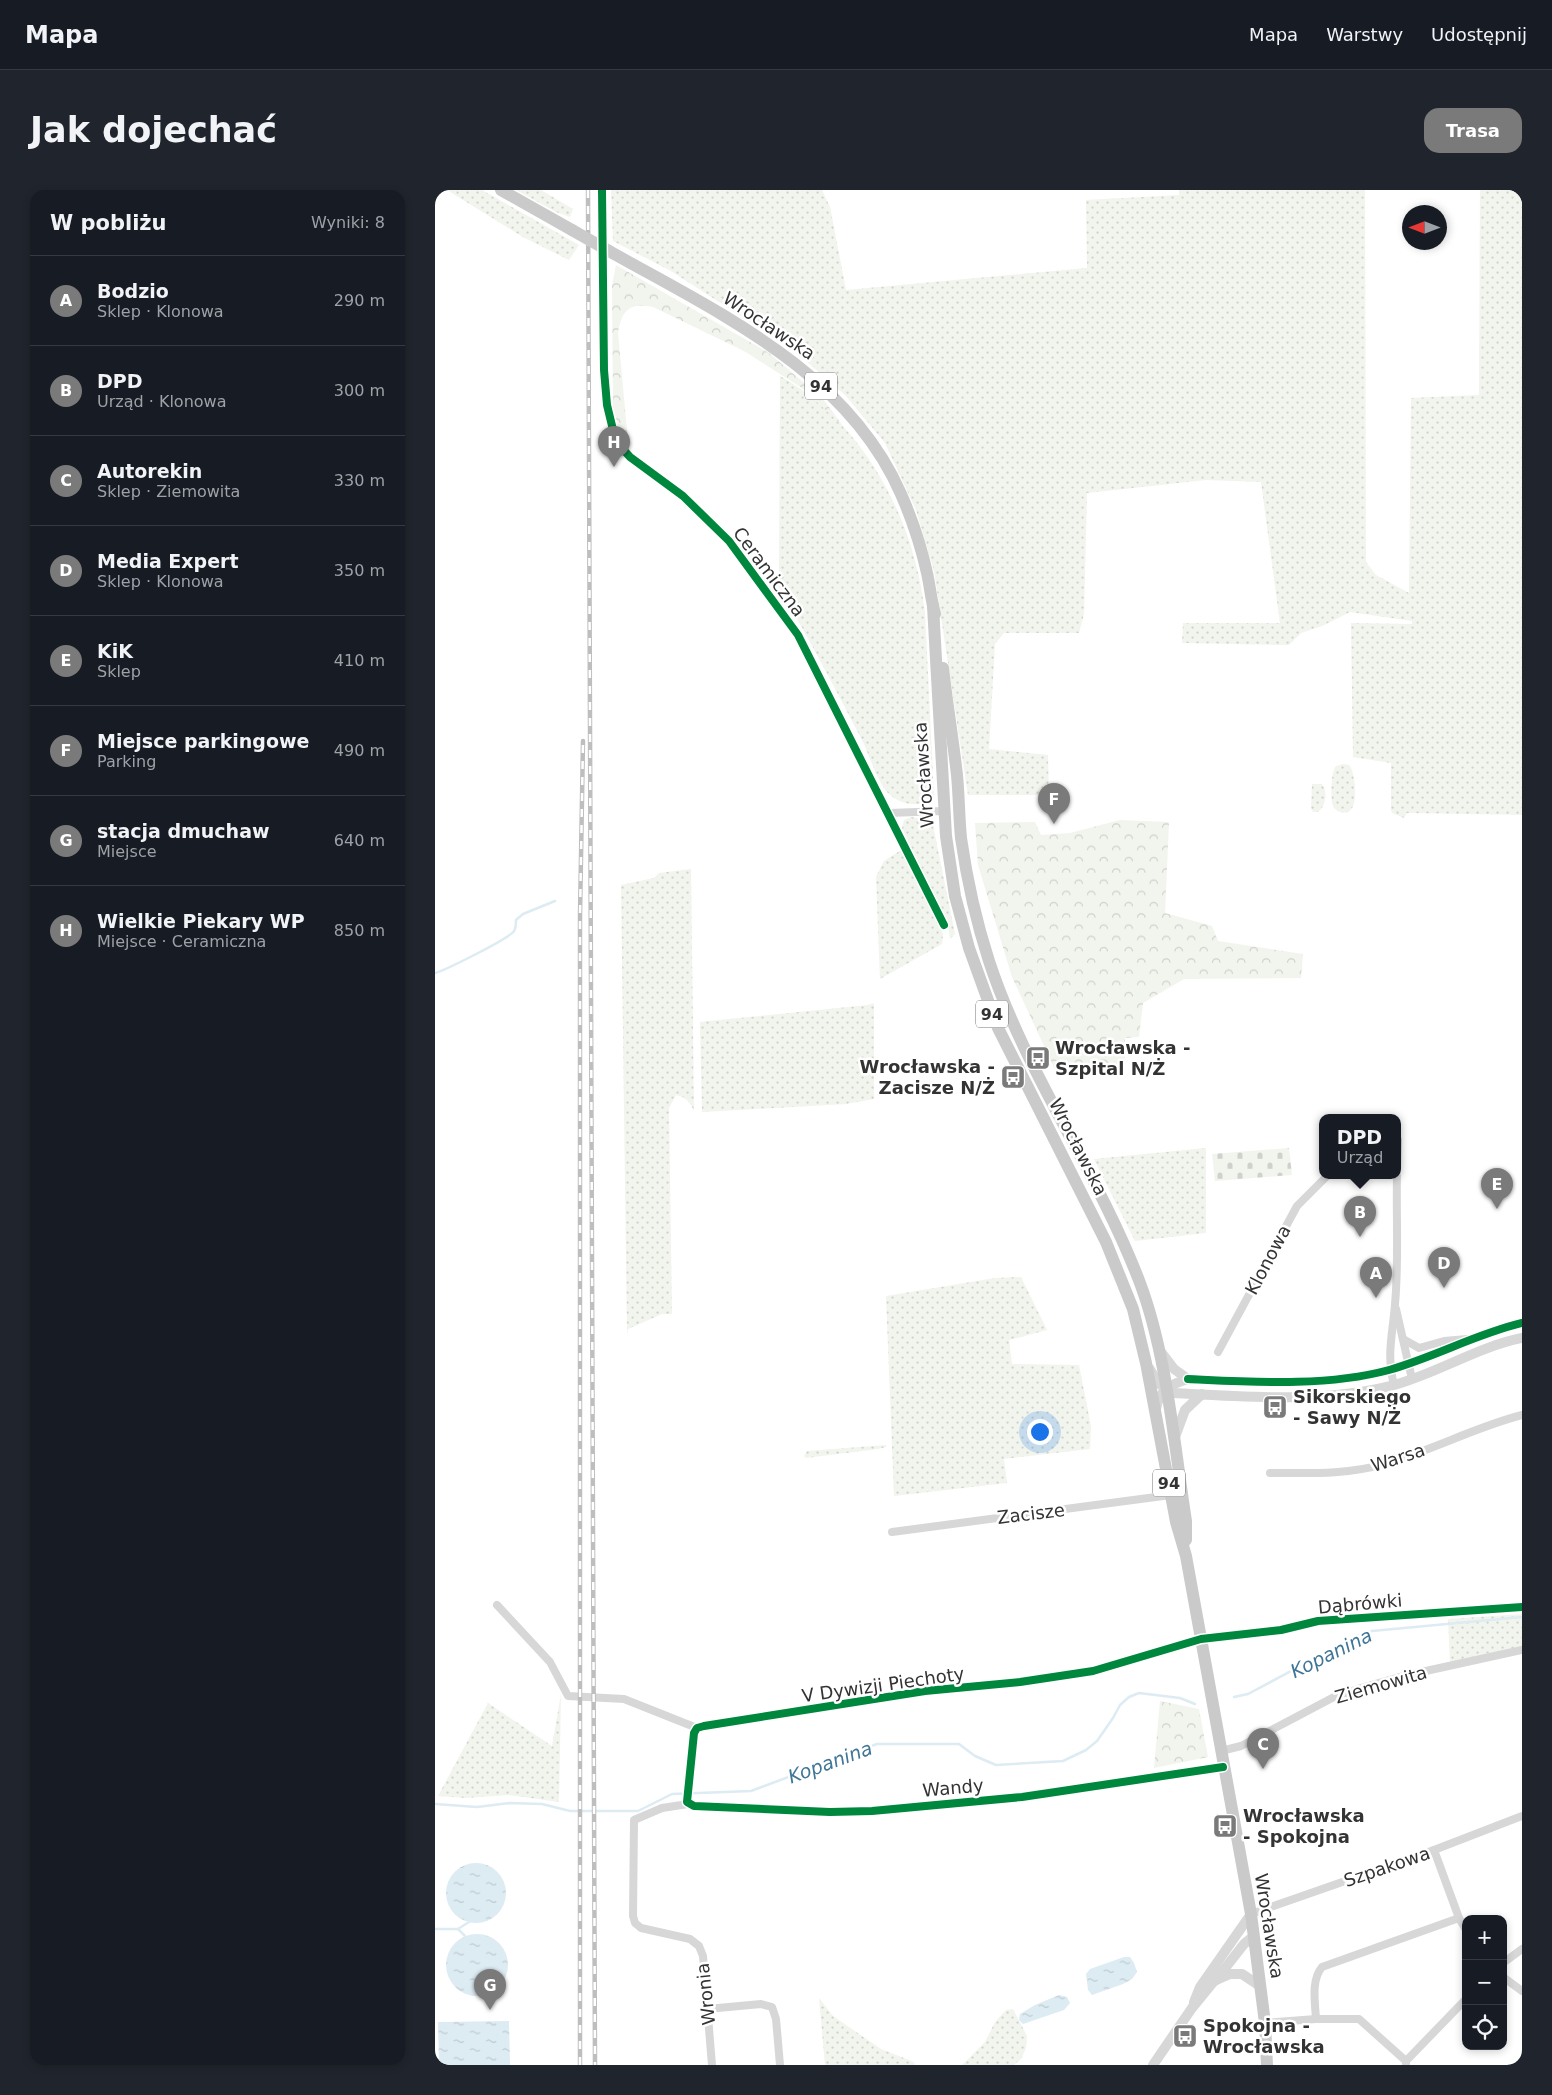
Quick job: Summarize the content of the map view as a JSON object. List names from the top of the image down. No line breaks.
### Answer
{"streets":{"main road":["Wrocławska","94"],"street":["Ceramiczna","Klonowa","Warsa","Zacisze","Dąbrówki","V Dywizji Piechoty","Ziemowita","Wandy","Szpakowa","Wronia"]},"crossings":[["Wrocławska","Zacisze"],["Wrocławska","Dąbrówki"],["Wrocławska","V Dywizji Piechoty"],["Wrocławska","Ziemowita"],["Wrocławska","Wandy"],["Wrocławska","Szpakowa"],["Dąbrówki","V Dywizji Piechoty"],["Wandy","Wronia"]],"water":["Kopanina"],"places":{"bus stop":["Wrocławska - Szpital N/Ż","Wrocławska - Zacisze N/Ż","Sikorskiego - Sawy N/Ż","Wrocławska - Spokojna","Spokojna - Wrocławska"]},"north":"left","page":{"header":"Mapa","nav":["Mapa","Warstwy","Udostępnij"],"buttons":"Trasa","title":"Jak dojechać","heading":["W pobliżu","Wyniki: 8"],"list":[{"mark":"A","name":"Bodzio","note":"Sklep · Klonowa","value":"290 m"},{"mark":"B","name":"DPD","note":"Urząd · Klonowa","value":"300 m"},{"mark":"C","name":"Autorekin","note":"Sklep · Ziemowita","value":"330 m"},{"mark":"D","name":"Media Expert","note":"Sklep · Klonowa","value":"350 m"},{"mark":"E","name":"KiK","note":"Sklep","value":"410 m"},{"mark":"F","name":"Miejsce parkingowe","note":"Parking","value":"490 m"},{"mark":"G","name":"stacja dmuchaw","note":"Miejsce","value":"640 m"},{"mark":"H","name":"Wielkie Piekary WP","note":"Miejsce · Ceramiczna","value":"850 m"}],"pins":["H","F","E","B","D","A","C","G"],"popup":["DPD","Urząd"],"map_buttons":["+","−"]}}
